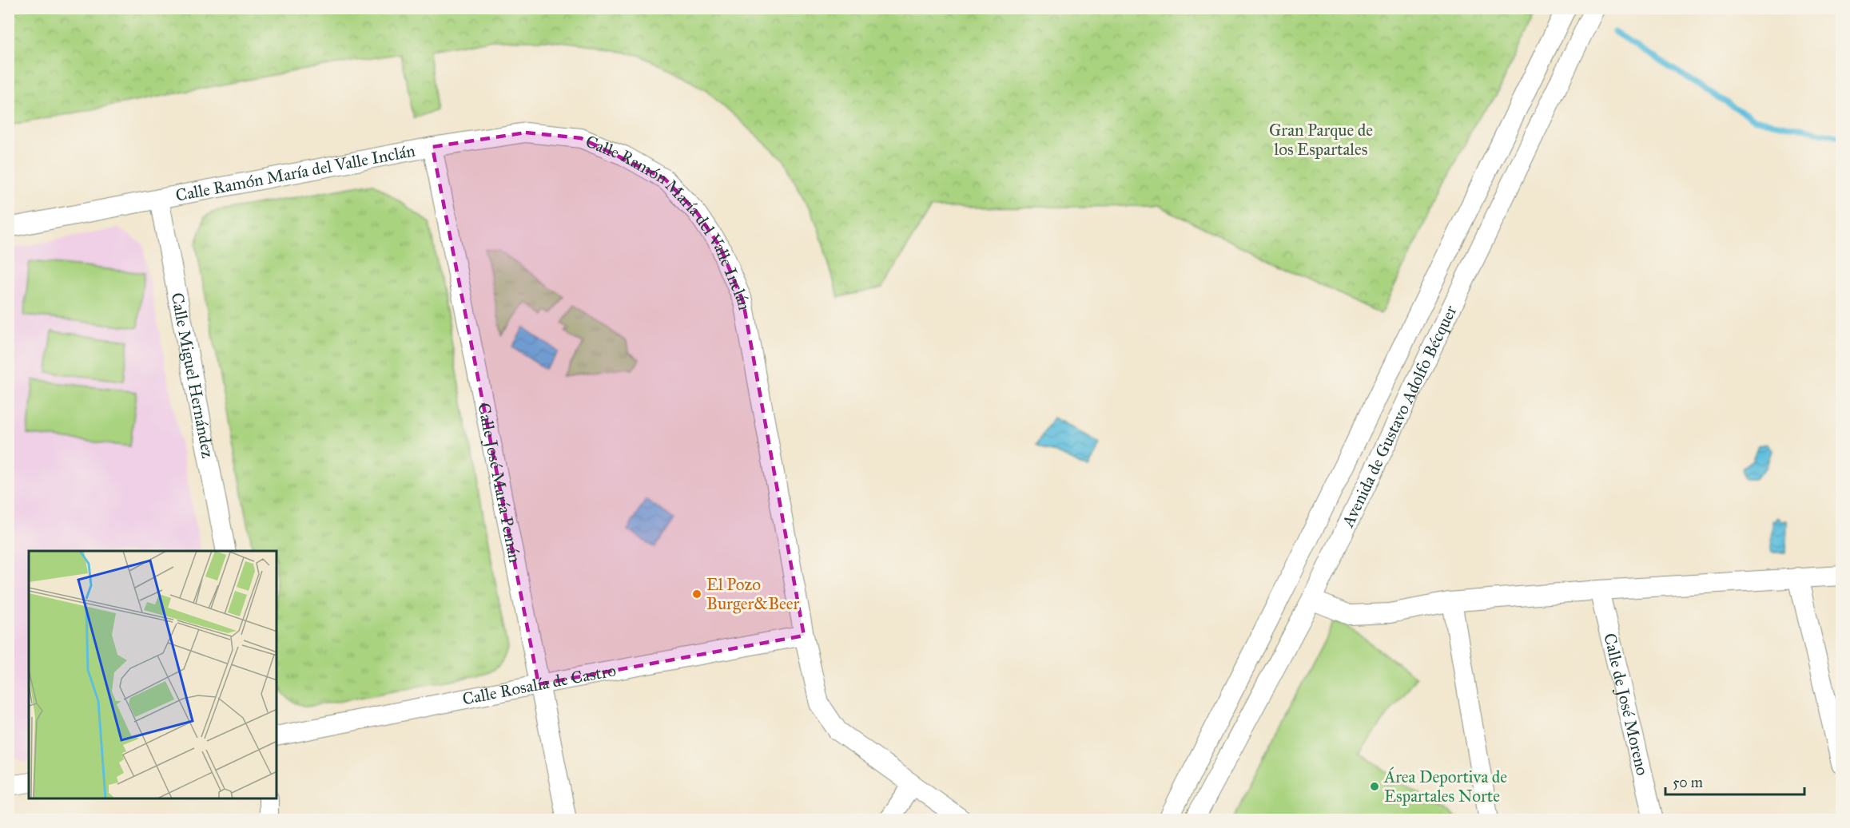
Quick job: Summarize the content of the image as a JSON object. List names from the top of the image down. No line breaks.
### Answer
{"streets":{"street":["Calle Ramón María del Valle Inclán","Calle Miguel Hernández","Avenida de Gustavo Adolfo Bécquer","Calle José María Pemán","Calle Rosalía de Castro","Calle de José Moreno"]},"crossings":[["Calle Ramón María del Valle Inclán","Calle Miguel Hernández"],["Calle Ramón María del Valle Inclán","Calle José María Pemán"],["Calle Ramón María del Valle Inclán","Calle Rosalía de Castro"],["Calle José María Pemán","Calle Rosalía de Castro"]],"parks":["Gran Parque de los Espartales"],"places":["El Pozo Burger&Beer","Área Deportiva de Espartales Norte"],"scale_bar":"50 m"}
